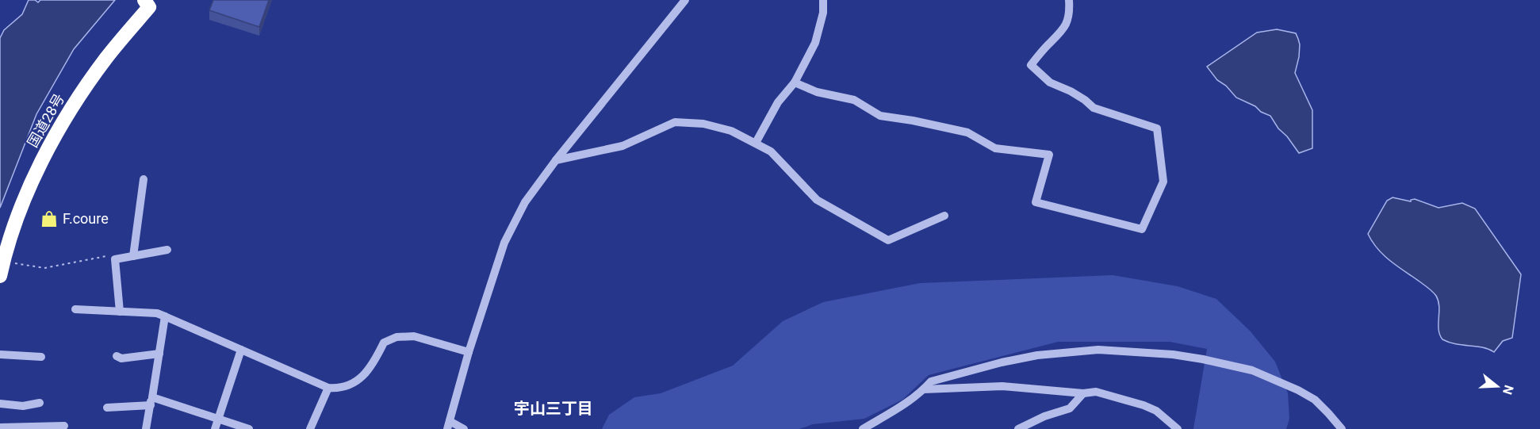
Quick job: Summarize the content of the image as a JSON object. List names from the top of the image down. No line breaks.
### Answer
{"streets":{"highway":["国道28号"]},"districts":["宇山三丁目"],"places":{"shop":["F.coure"]},"north":"right"}
